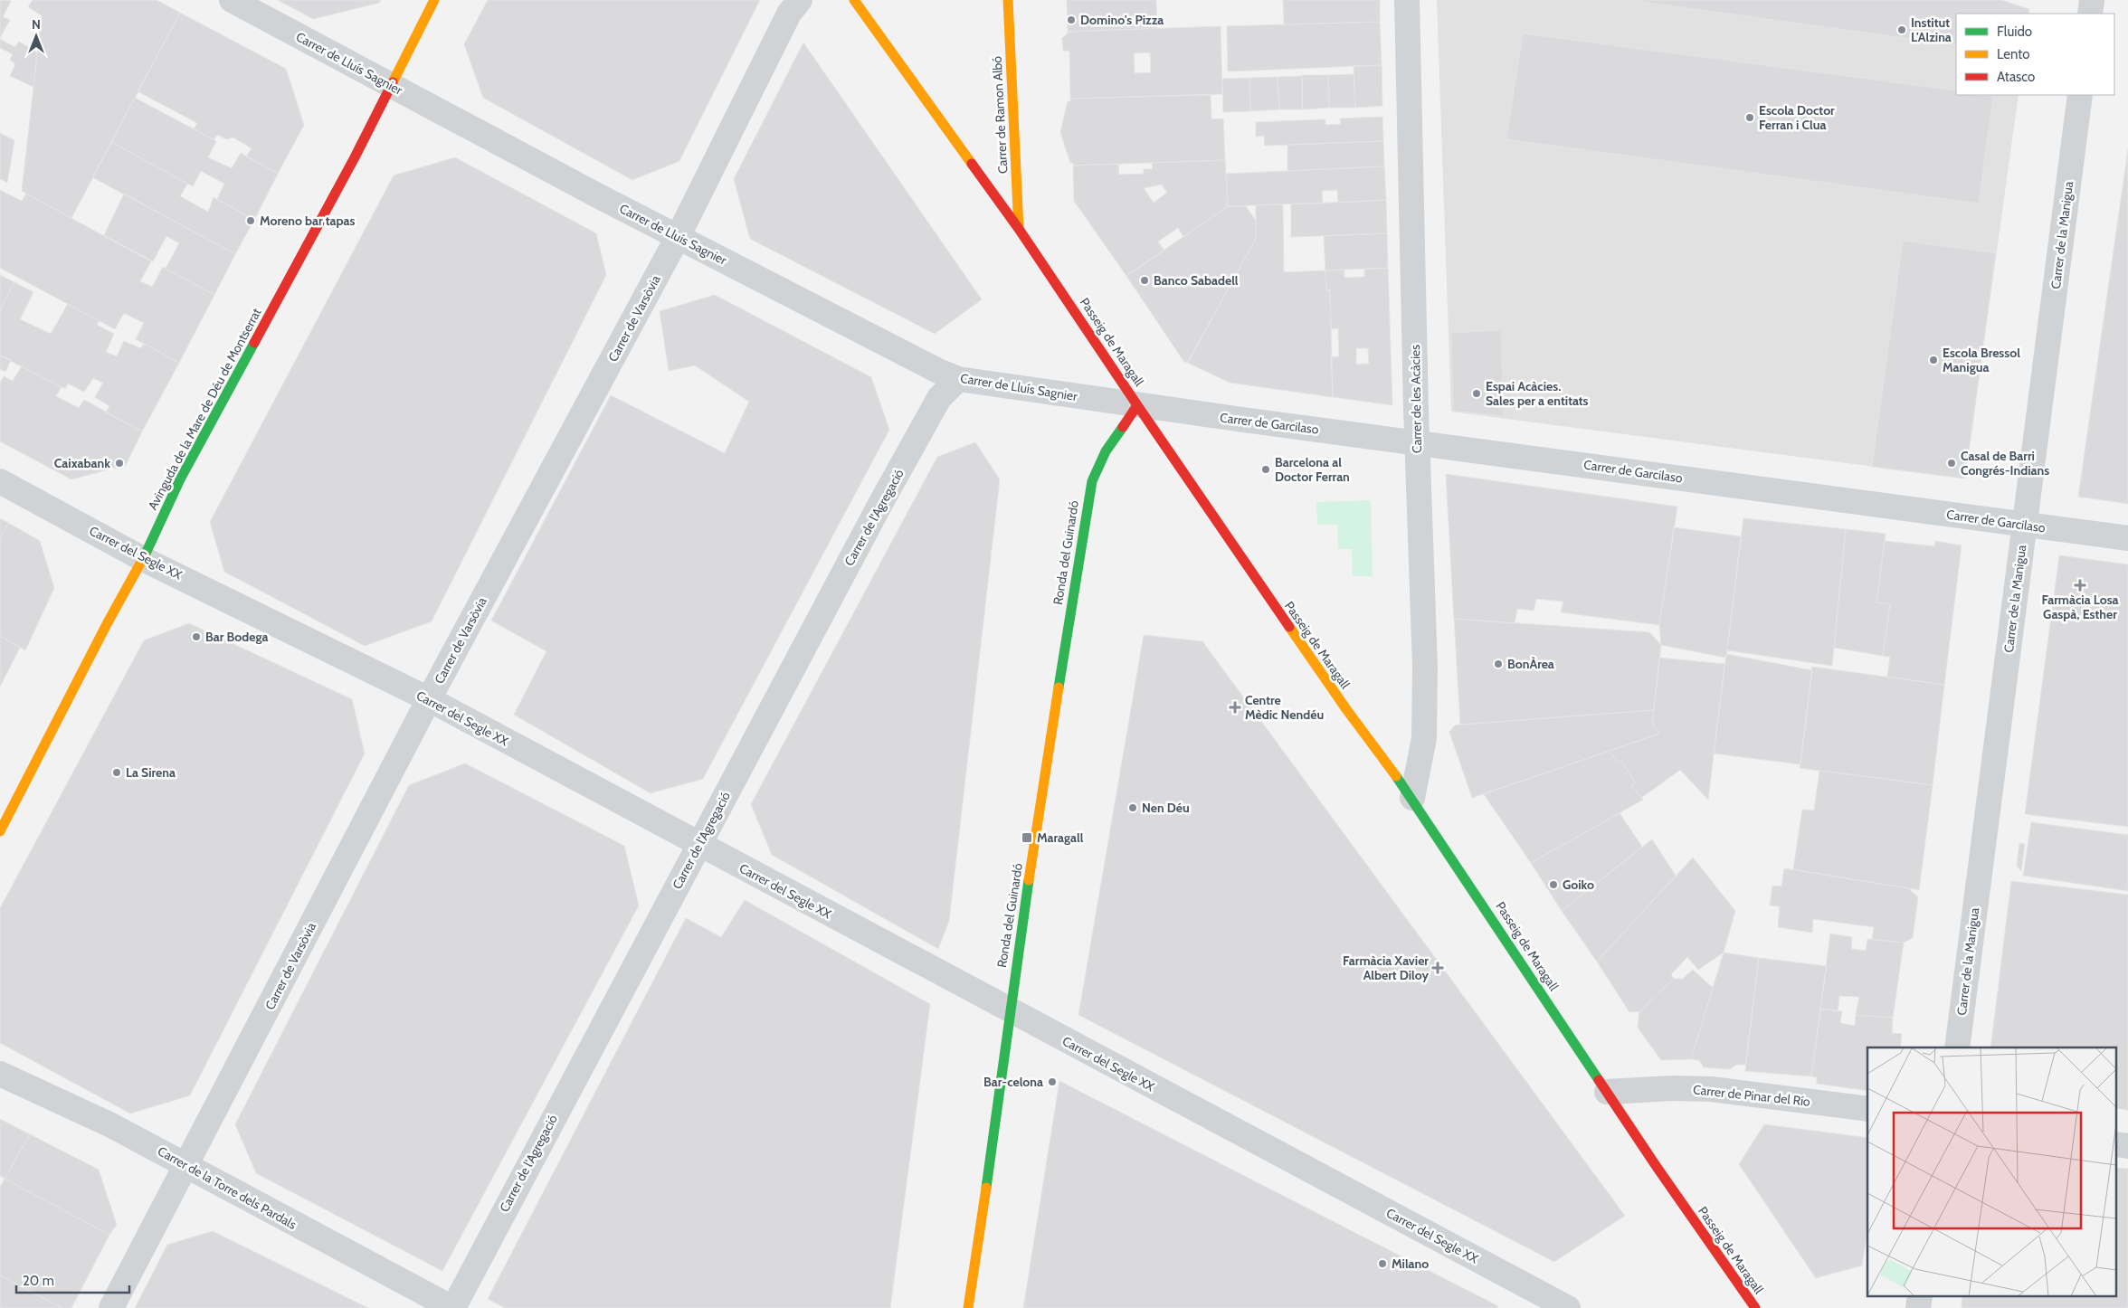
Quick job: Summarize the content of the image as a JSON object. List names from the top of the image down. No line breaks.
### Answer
{"streets":{"main road":["Carrer de Ramon Albó","Passeig de Maragall","Avinguda de la Mare de Déu de Montserrat","Ronda del Guinardó"],"street":["Carrer de Lluís Sagnier","Carrer de la Manigua","Carrer de Varsòvia","Carrer de les Acàcies","Carrer de Garcilaso","Carrer de l'Agregació","Carrer del Segle XX","Carrer de Pinar del Río","Carrer de la Torre dels Pardals"]},"crossings":[["Carrer de Lluís Sagnier","Carrer de Varsòvia"],["Carrer de Lluís Sagnier","Passeig de Maragall"],["Carrer de Lluís Sagnier","Avinguda de la Mare de Déu de Montserrat"],["Carrer de Lluís Sagnier","Carrer de Garcilaso"],["Carrer de Lluís Sagnier","Carrer de l'Agregació"],["Carrer de Lluís Sagnier","Ronda del Guinardó"],["Carrer de Ramon Albó","Passeig de Maragall"],["Carrer de la Manigua","Carrer de Garcilaso"],["Carrer de Varsòvia","Carrer del Segle XX"],["Carrer de Varsòvia","Carrer de la Torre dels Pardals"],["Passeig de Maragall","Carrer de les Acàcies"],["Passeig de Maragall","Carrer de Garcilaso"],["Passeig de Maragall","Ronda del Guinardó"],["Passeig de Maragall","Carrer de Pinar del Río"],["Carrer de les Acàcies","Carrer de Garcilaso"],["Avinguda de la Mare de Déu de Montserrat","Carrer del Segle XX"],["Carrer de Garcilaso","Ronda del Guinardó"],["Carrer de l'Agregació","Carrer del Segle XX"],["Carrer de l'Agregació","Carrer de la Torre dels Pardals"],["Carrer del Segle XX","Ronda del Guinardó"]],"places":{"other":["Domino's Pizza","Institut L'Alzina","Escola Doctor Ferran i Clua","Moreno bar tapas","Banco Sabadell","Escola Bressol Manigua","Espai Acàcies. Sales per a entitats","Caixabank","Casal de Barri Congrés-Indians","Barcelona al Doctor Ferran","Bar Bodega","BonÀrea","La Sirena","Nen Déu","Goiko","Bar-celona","Milano"],"health":["Farmàcia Losa Gaspà, Esther","Centre Mèdic Nendéu","Farmàcia Xavier Albert Diloy"],"transit":["Maragall"]},"legend":["Fluido","Lento","Atasco"],"scale_bar":"20 m","north":"top"}
